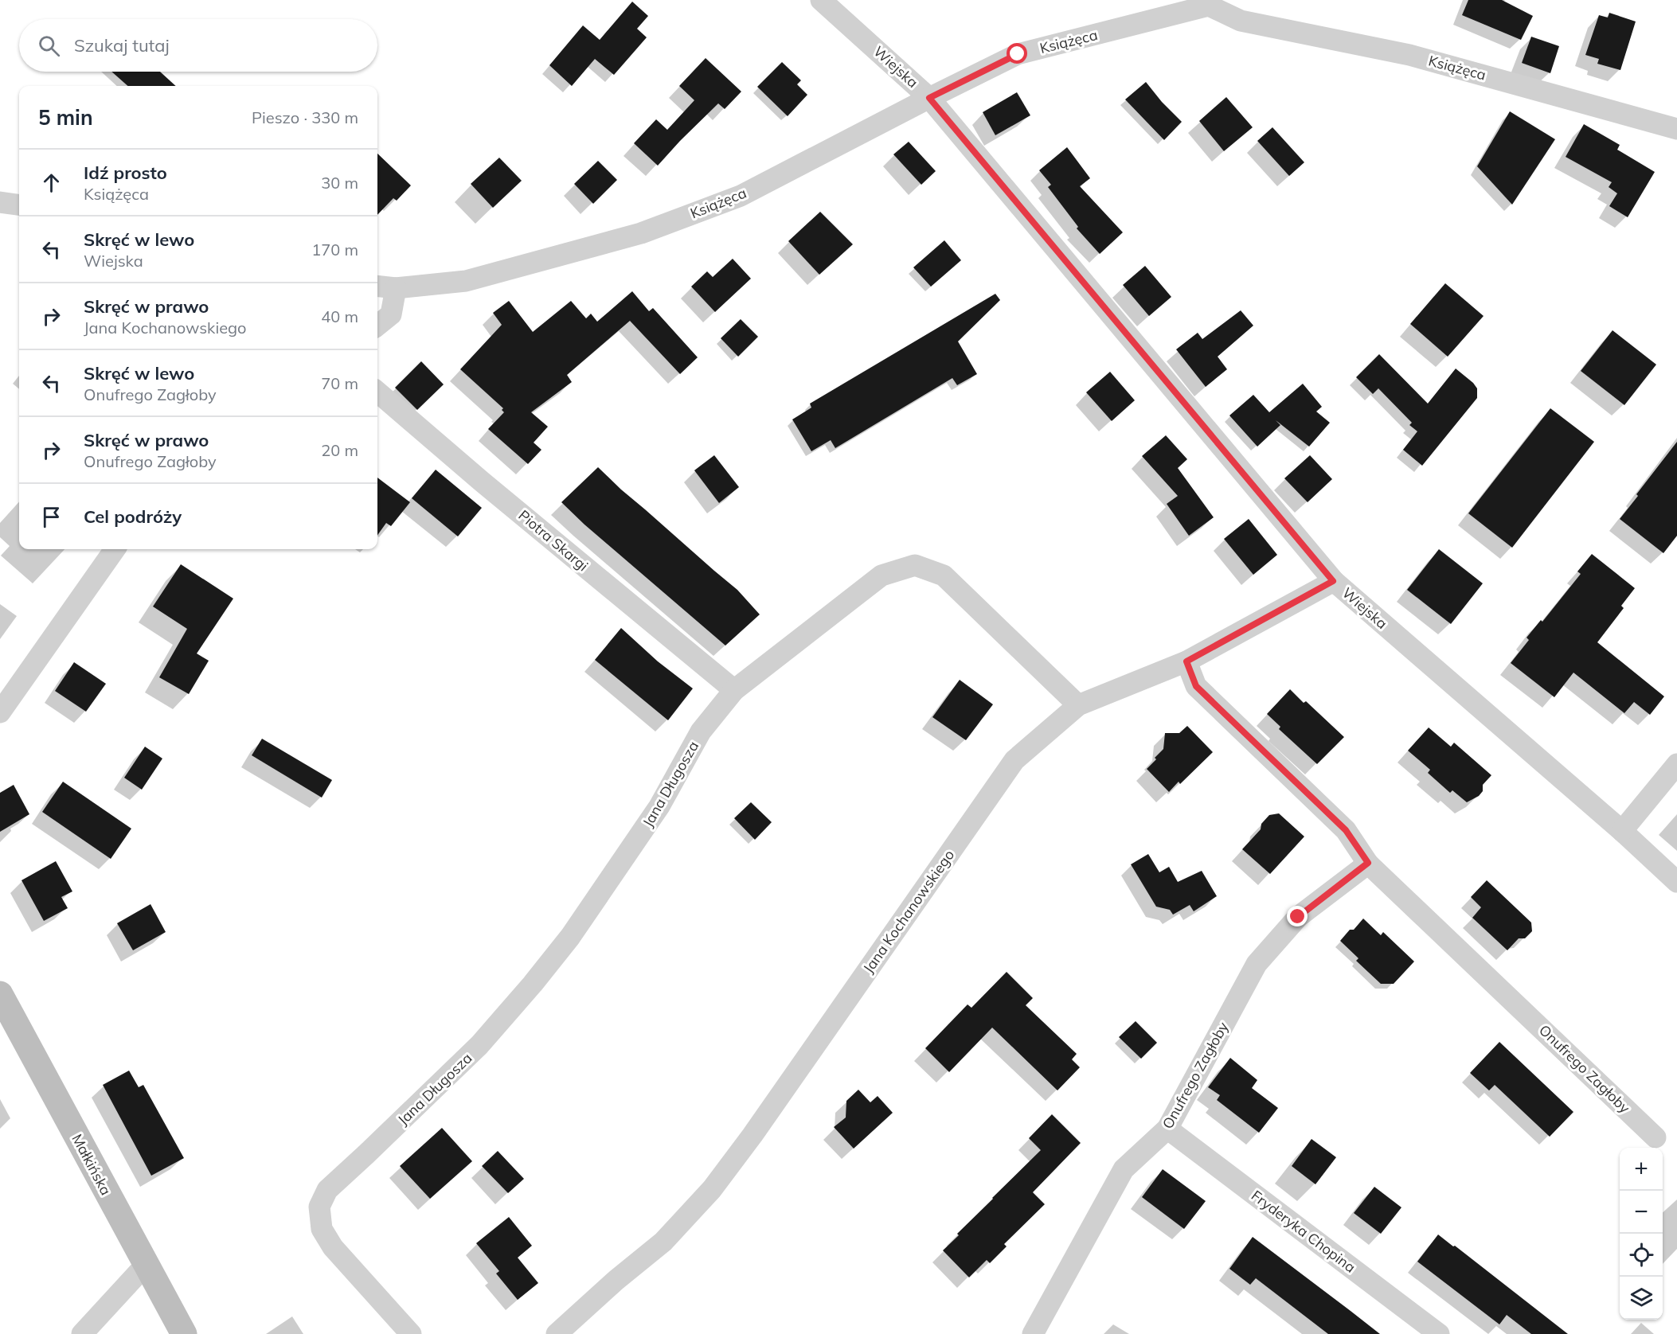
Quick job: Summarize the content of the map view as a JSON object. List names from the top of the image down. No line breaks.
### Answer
{"streets":{"main road":["Małkińska"],"street":["Książęca","Wiejska","Piotra Skargi","Jana Długosza","Jana Kochanowskiego","Onufrego Zagłoby","Fryderyka Chopina"]},"crossings":[["Książęca","Wiejska"],["Wiejska","Jana Kochanowskiego"],["Piotra Skargi","Jana Długosza"],["Jana Długosza","Jana Kochanowskiego"],["Jana Kochanowskiego","Onufrego Zagłoby"],["Onufrego Zagłoby","Fryderyka Chopina"]],"page":{"search":"Szukaj tutaj","heading":["5 min","Pieszo · 330 m"],"list":[["Idź prosto","Książęca","30 m"],["Skręć w lewo","Wiejska","170 m"],["Skręć w prawo","Jana Kochanowskiego","40 m"],["Skręć w lewo","Onufrego Zagłoby","70 m"],["Skręć w prawo","Onufrego Zagłoby","20 m"],"Cel podróży"],"map_buttons":["+","−"]}}
